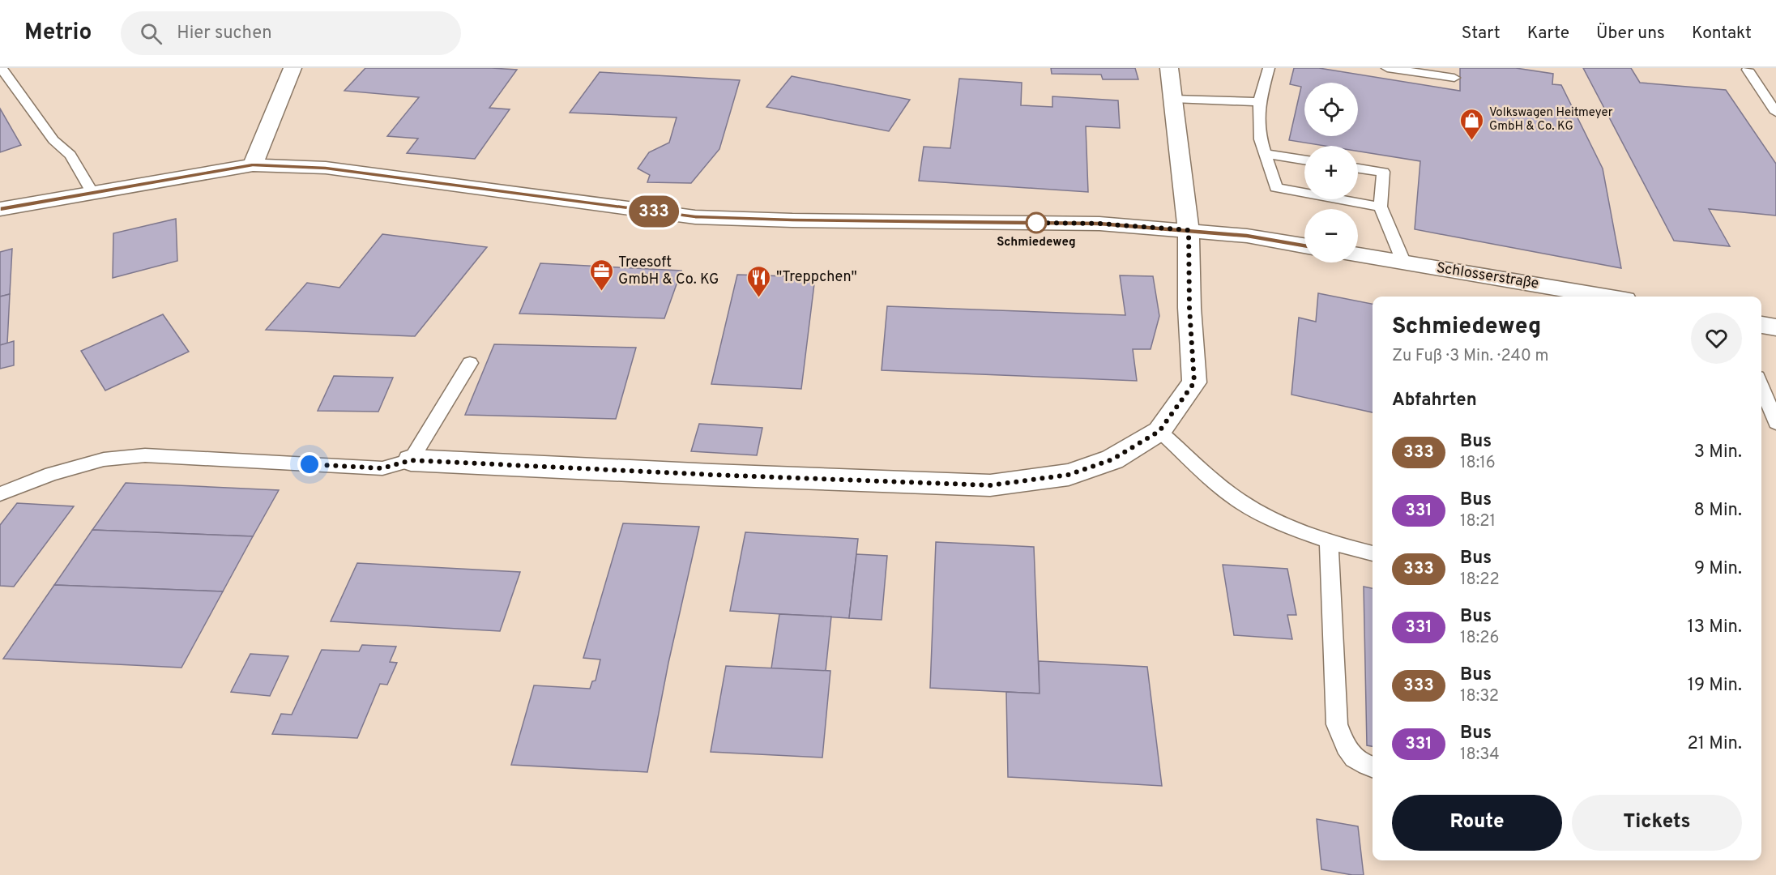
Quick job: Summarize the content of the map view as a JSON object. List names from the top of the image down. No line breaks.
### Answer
{"streets":{"street":["Schlosserstraße"]},"places":{"shop":["Volkswagen Heitmeyer GmbH & Co. KG"],"other":["Schmiedeweg"],"office":["Treesoft GmbH & Co. KG"],"restaurant":["\"Treppchen\""]},"lines":["bus line 333"],"page":{"header":"Metrio","search":"Hier suchen","nav":["Start","Karte","Über uns","Kontakt"],"on_map":"333","map_buttons":["+","−"],"heading":[["Schmiedeweg","Zu Fuß · 3 Min. · 240 m"],"Abfahrten"],"list":[{"mark":"333","name":"Bus","note":"18:16","value":"3 Min."},{"mark":"331","name":"Bus","note":"18:21","value":"8 Min."},{"mark":"333","name":"Bus","note":"18:22","value":"9 Min."},{"mark":"331","name":"Bus","note":"18:26","value":"13 Min."},{"mark":"333","name":"Bus","note":"18:32","value":"19 Min."},{"mark":"331","name":"Bus","note":"18:34","value":"21 Min."}],"buttons":["Route","Tickets"]}}
